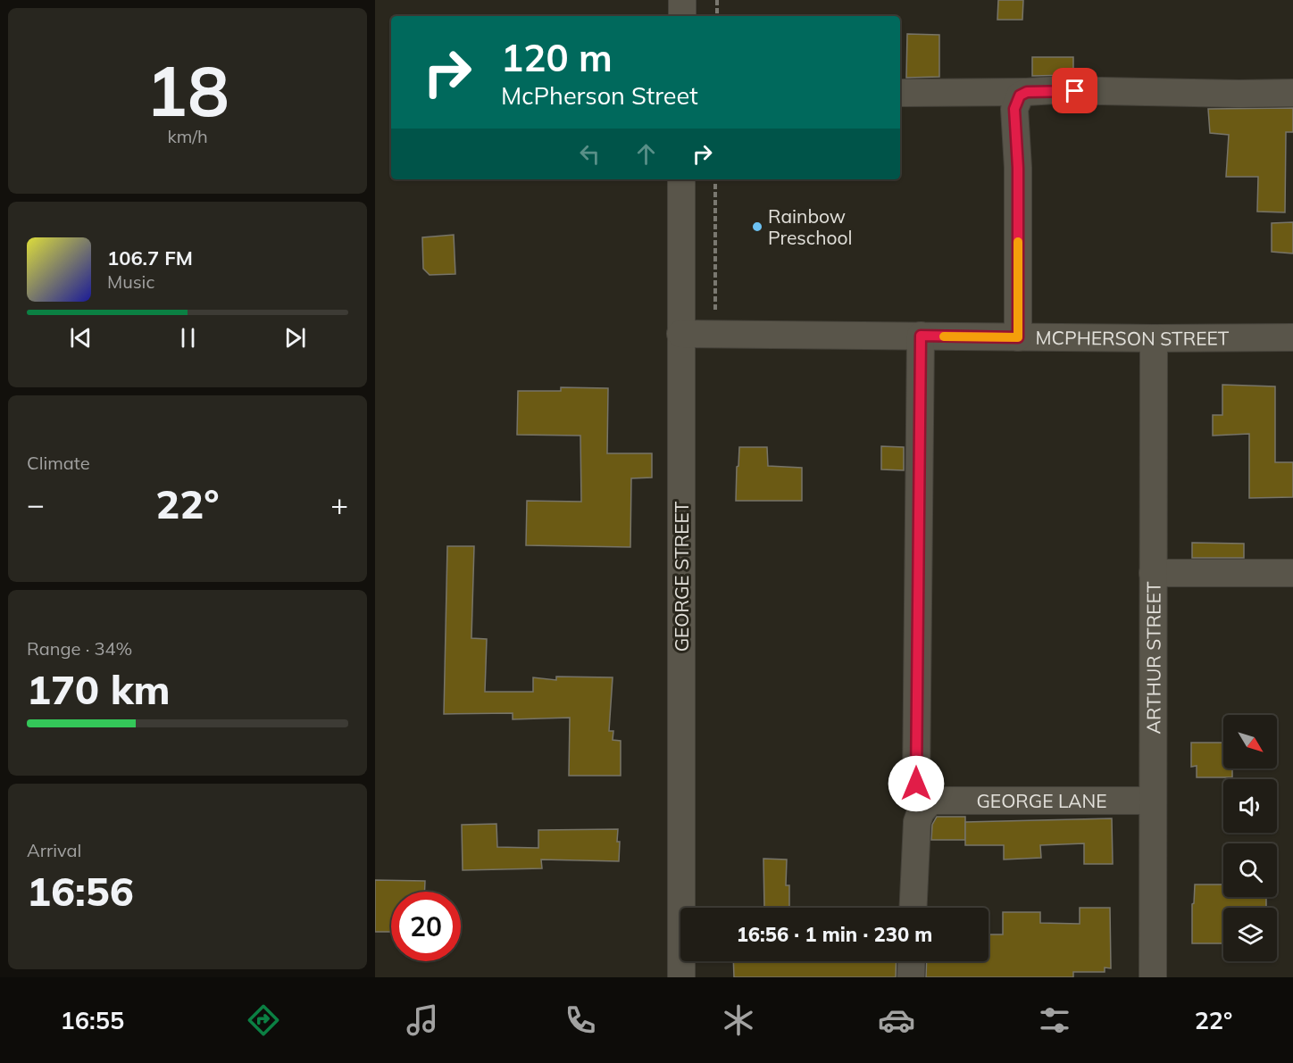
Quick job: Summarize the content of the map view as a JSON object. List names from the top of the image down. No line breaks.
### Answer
{"streets":{"street":["MCPHERSON STREET","GEORGE STREET","ARTHUR STREET","GEORGE LANE"]},"crossings":[["MCPHERSON STREET","GEORGE STREET"],["MCPHERSON STREET","ARTHUR STREET"],["ARTHUR STREET","GEORGE LANE"]],"places":["Rainbow Preschool"],"north":"bottom right","page":{"tile":[["18","km/h"],"Climate",["Range · 34%","170 km"],["Arrival","16:56"]],"turn":["120 m","McPherson Street"],"song":["106.7 FM","Music"],"heat":["−","22°","+"],"limit":"20","trip":"16:56 · 1 min · 230 m","tabs":["16:55","22°"]}}
